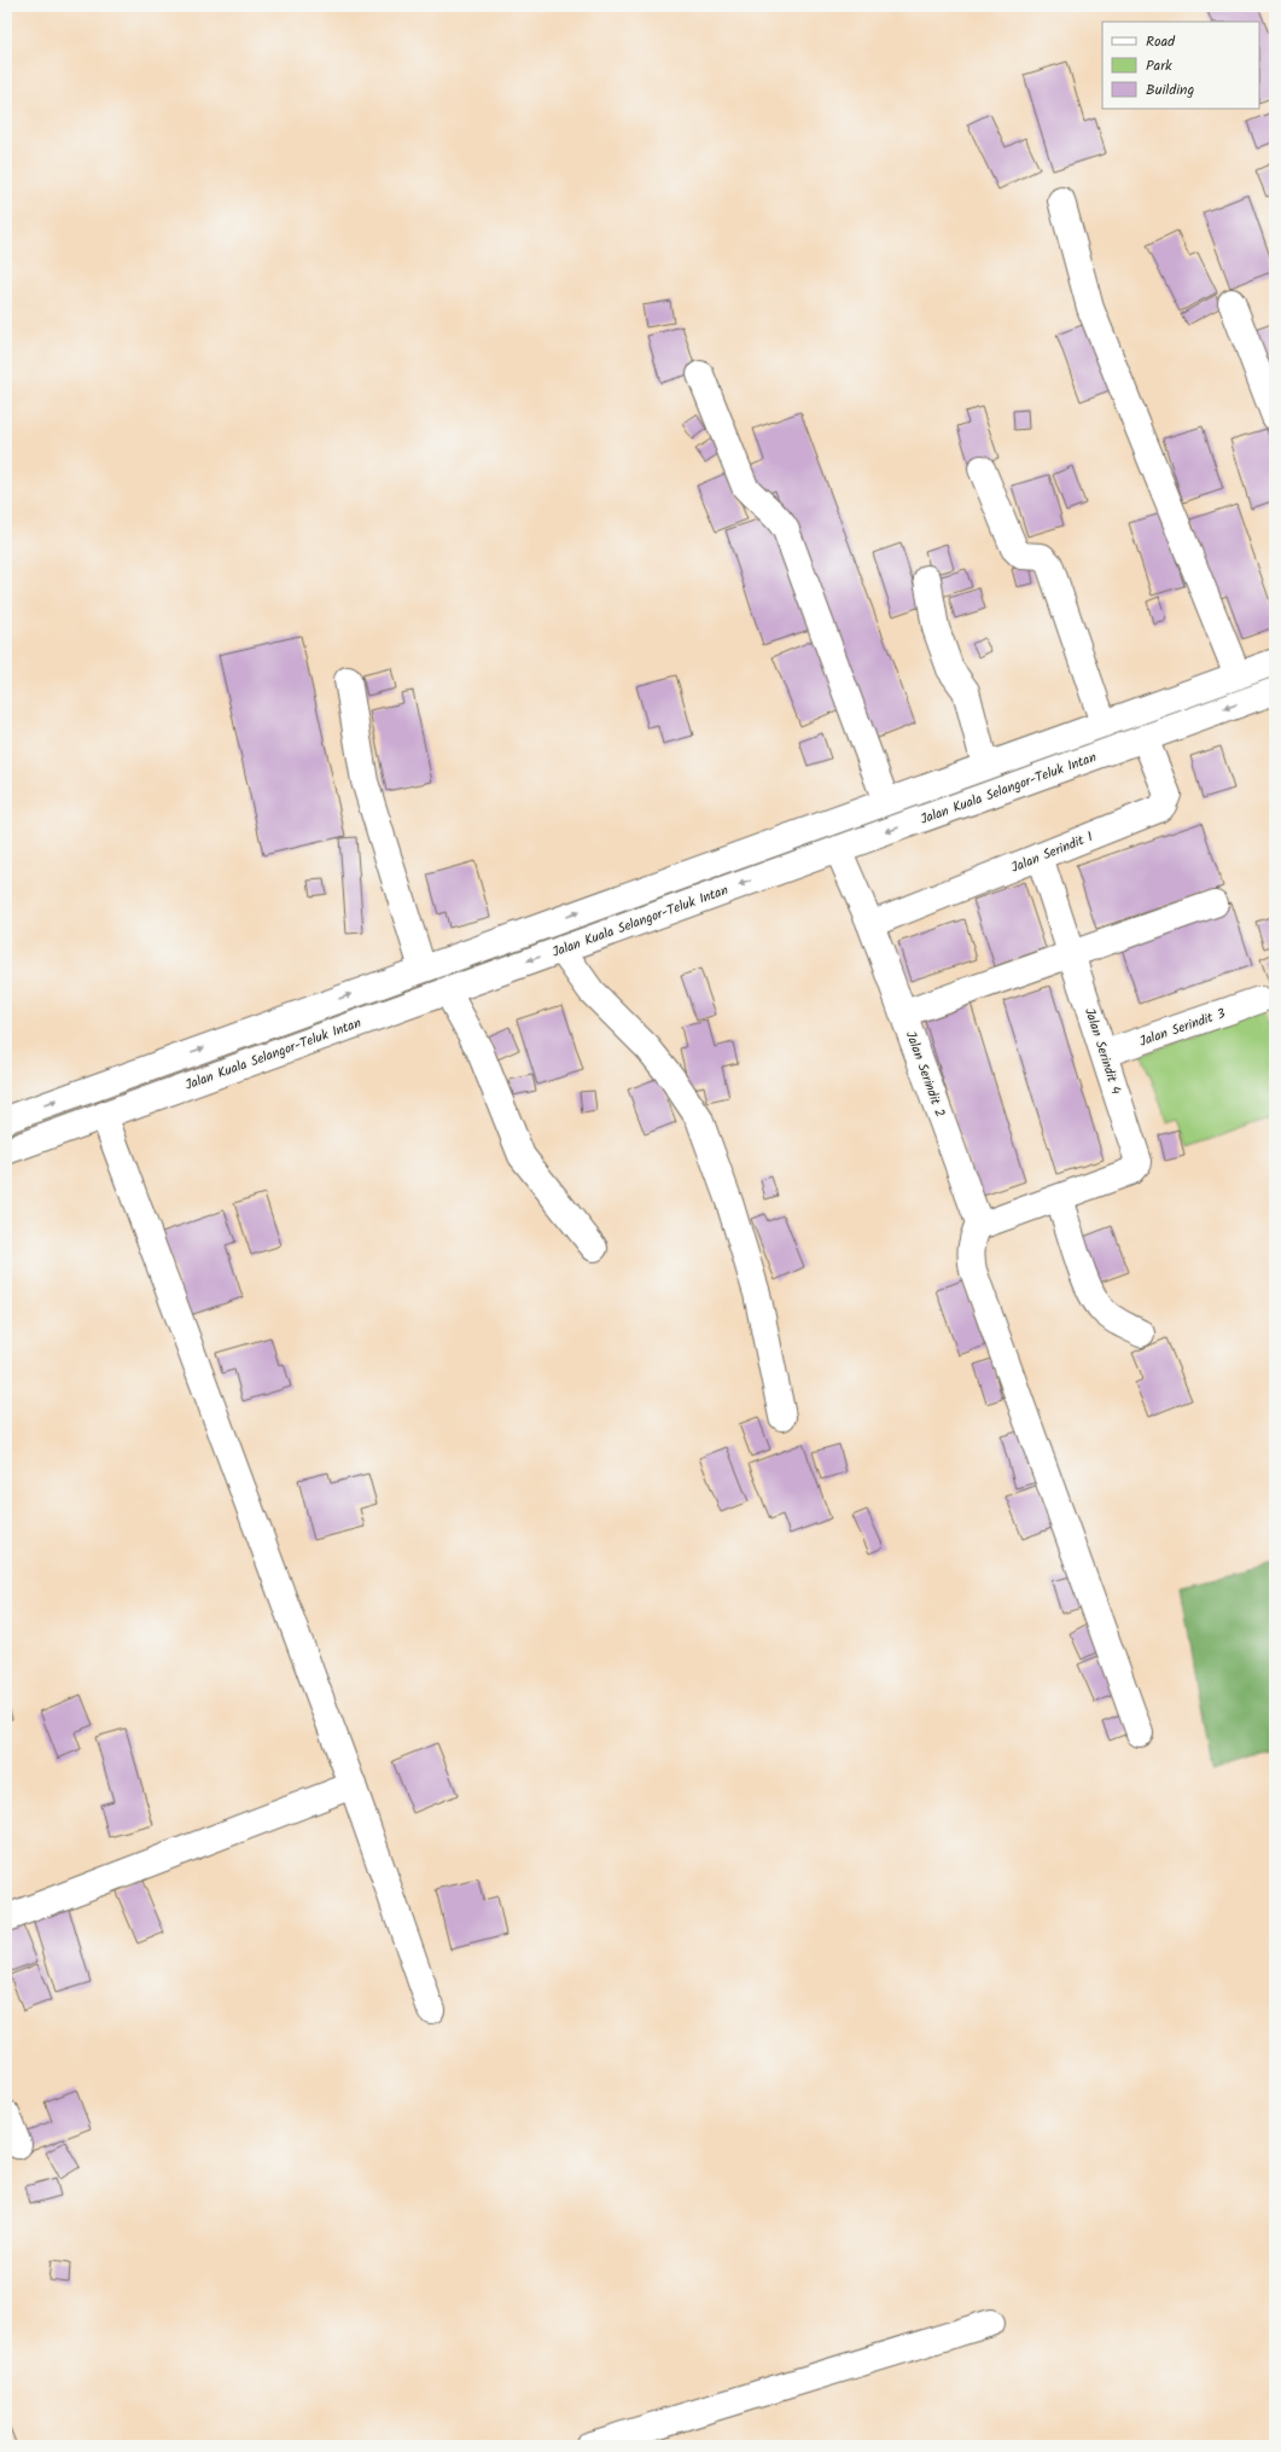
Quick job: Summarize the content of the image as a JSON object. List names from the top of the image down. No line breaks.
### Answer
{"streets":{"main road":["Jalan Kuala Selangor-Teluk Intan","Jalan Serindit 1","Jalan Serindit 3","Jalan Serindit 4","Jalan Serindit 2"]},"crossings":[["Jalan Kuala Selangor-Teluk Intan","Jalan Serindit 1"],["Jalan Kuala Selangor-Teluk Intan","Jalan Serindit 2"],["Jalan Serindit 1","Jalan Serindit 4"],["Jalan Serindit 1","Jalan Serindit 2"],["Jalan Serindit 3","Jalan Serindit 4"]],"legend":["Road","Park","Building"]}
